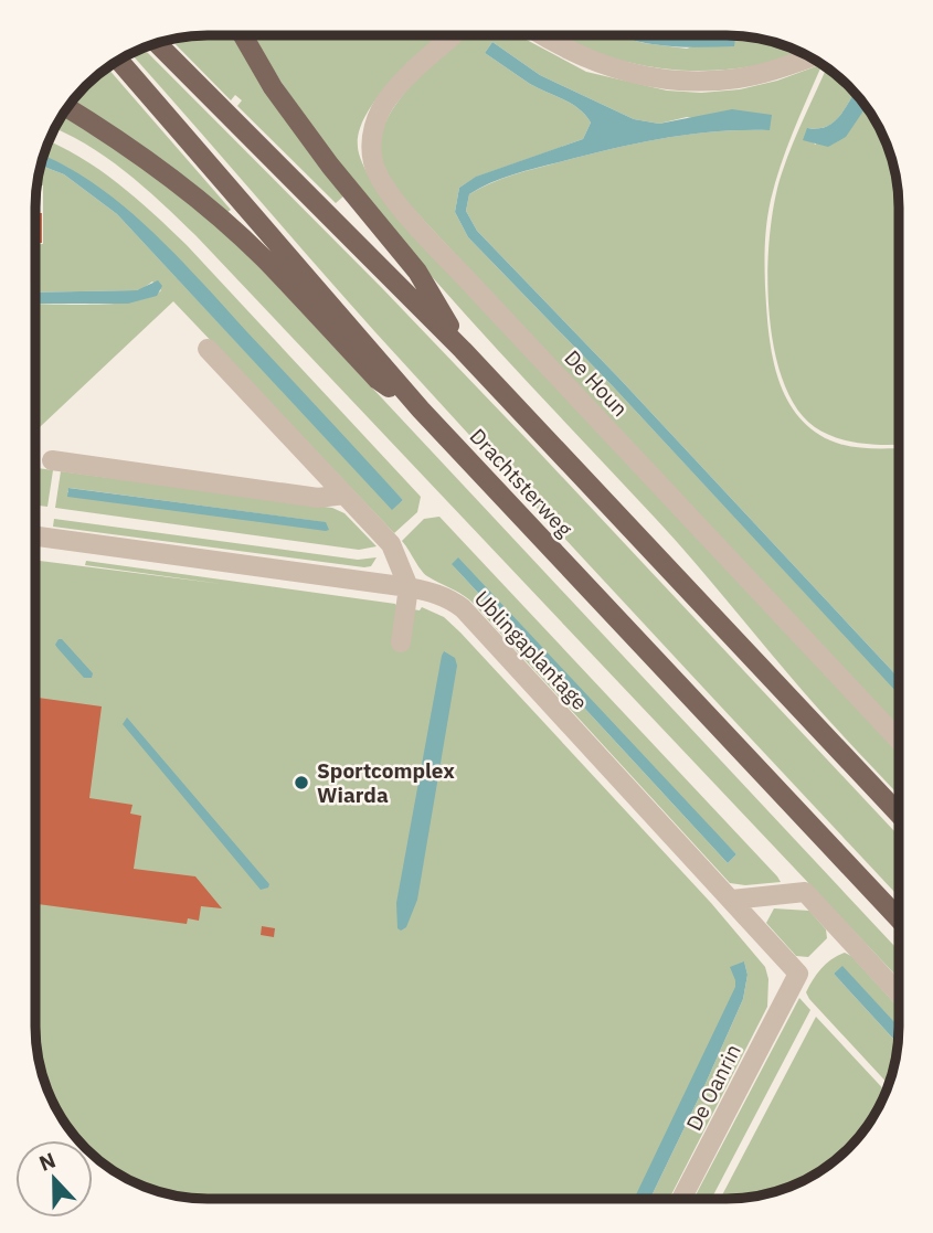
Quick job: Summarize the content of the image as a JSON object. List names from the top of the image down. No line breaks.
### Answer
{"streets":{"main road":["Drachtsterweg"],"street":["De Houn","Ublingaplantage","De Oanrin"]},"crossings":[["Ublingaplantage","De Oanrin"]],"places":["Sportcomplex Wiarda"],"north":"top"}
